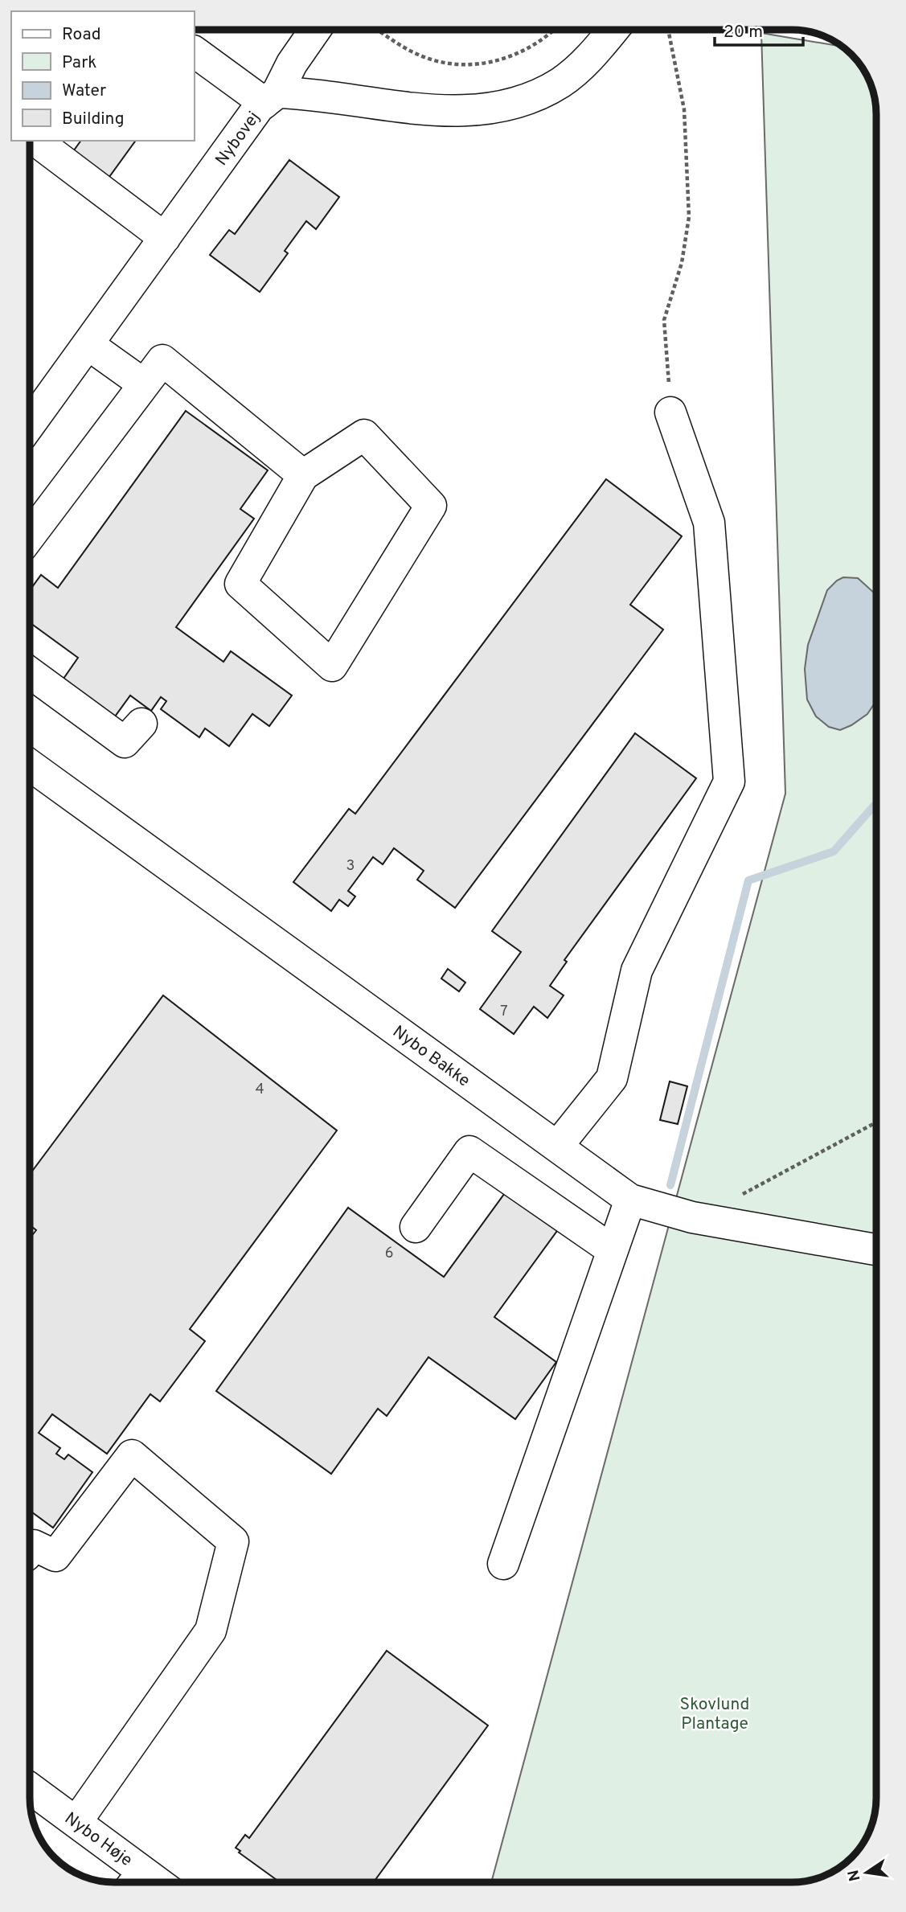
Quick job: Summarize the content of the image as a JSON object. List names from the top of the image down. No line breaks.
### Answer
{"streets":{"street":["Nybovej","Nybo Bakke","Nybo Høje"]},"parks":["Skovlund Plantage"],"house_numbers":["3","7","4","6"],"legend":["Road","Park","Water","Building"],"scale_bar":"20 m","north":"left"}
